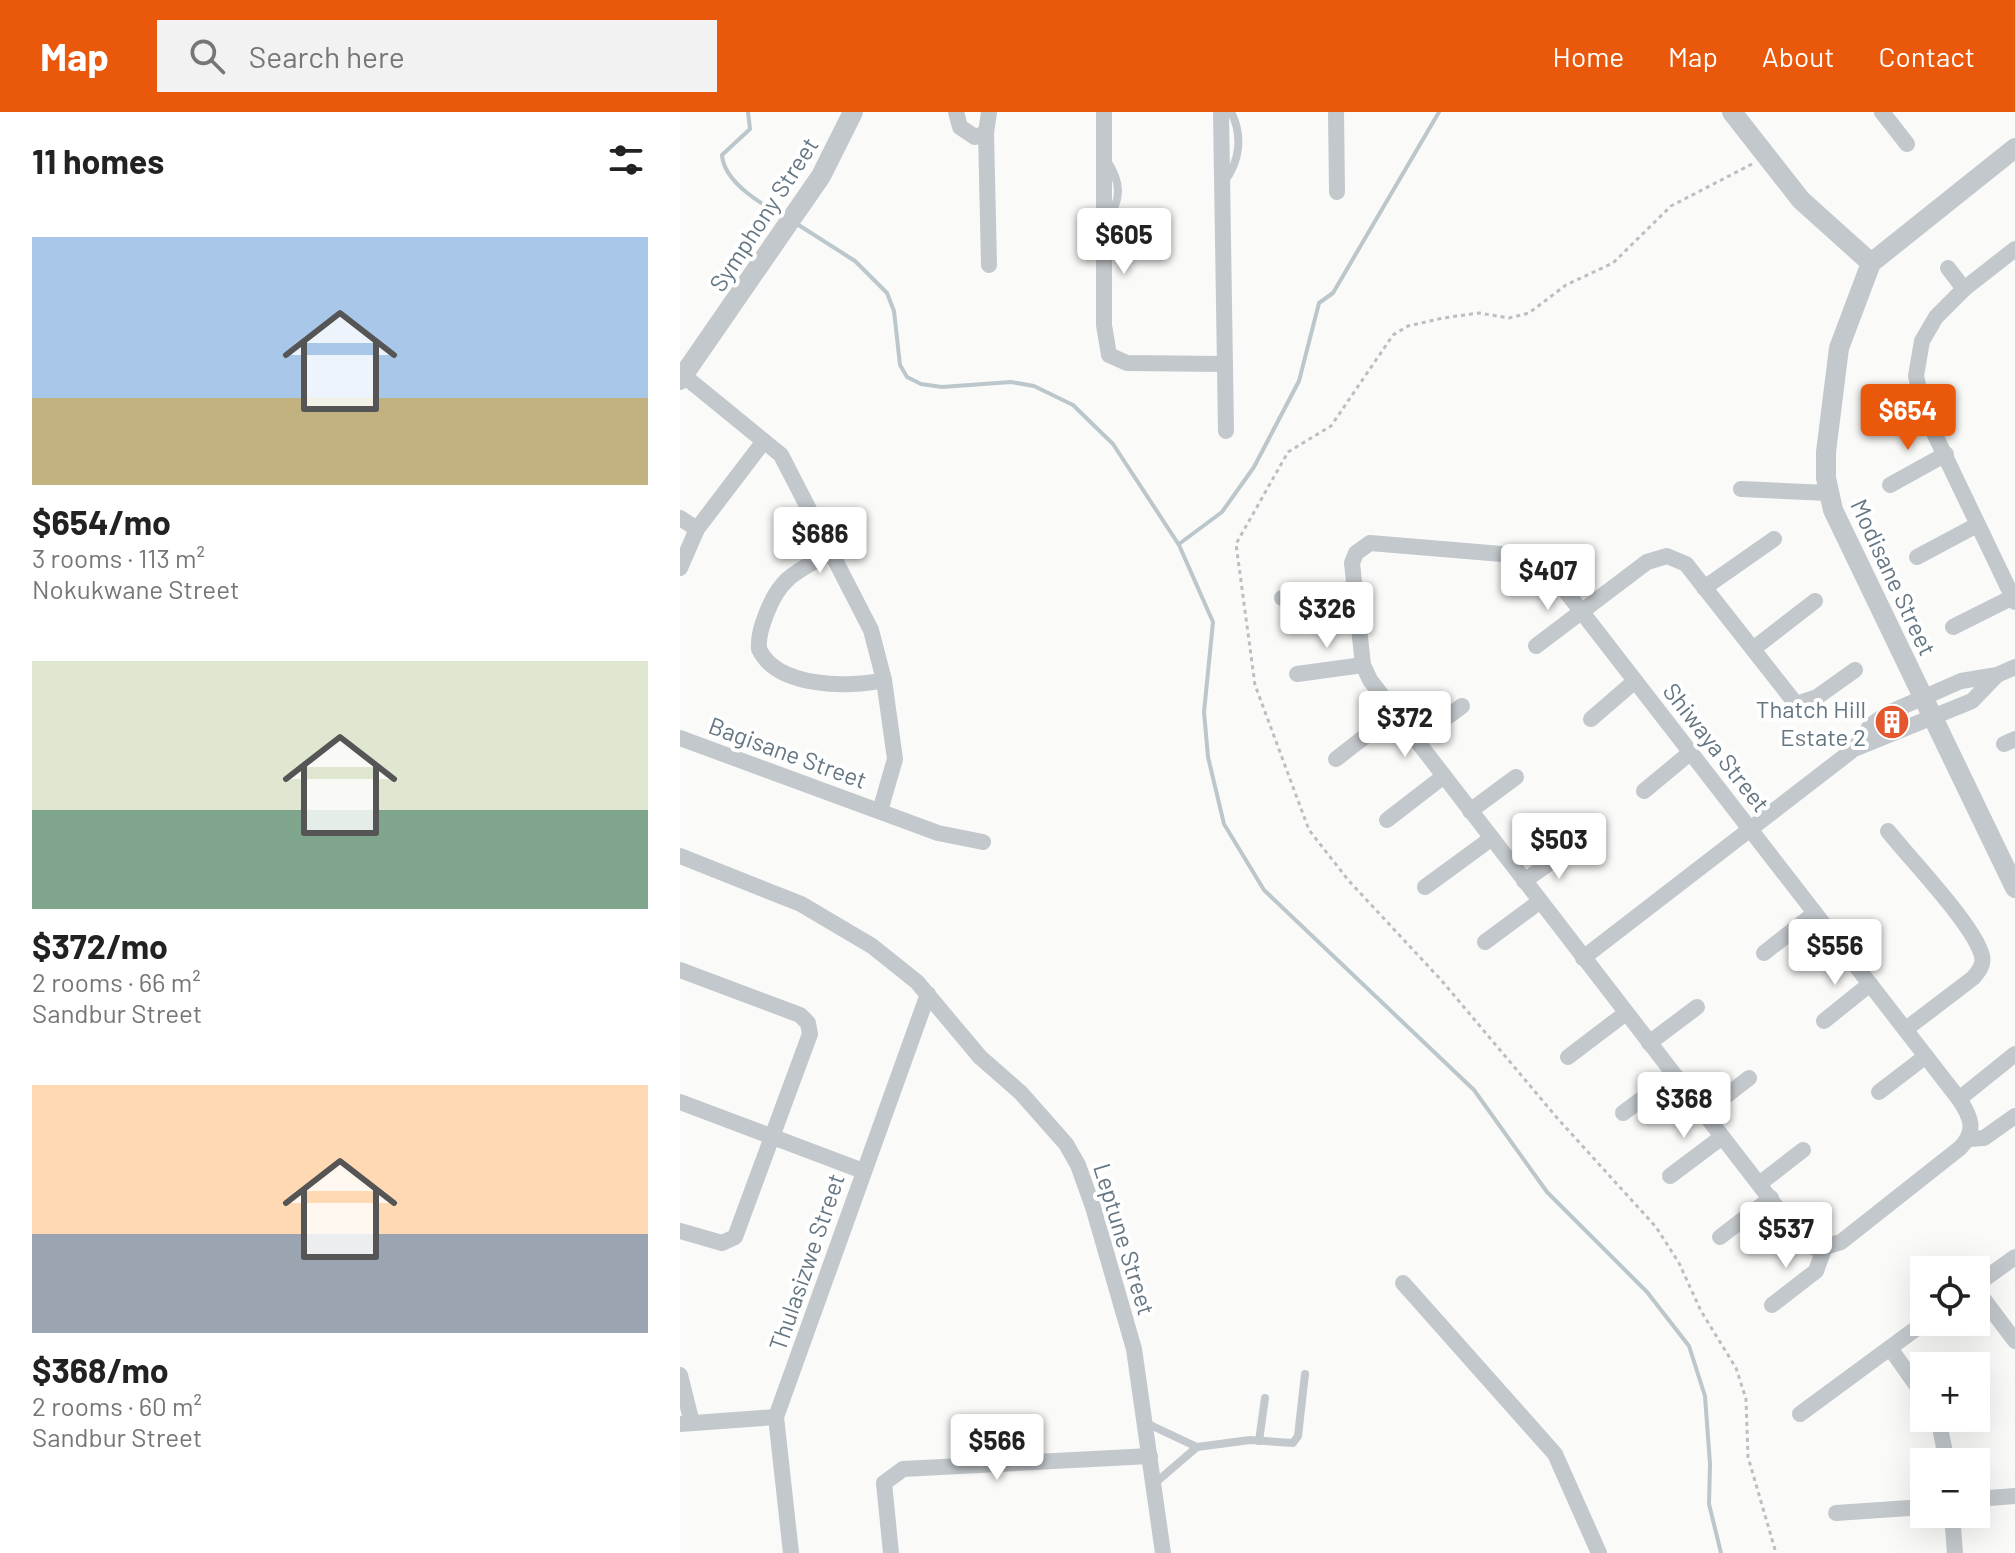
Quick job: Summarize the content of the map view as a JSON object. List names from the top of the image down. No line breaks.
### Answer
{"streets":{"street":["Symphony Street","Modisane Street","Shiwaya Street","Bagisane Street","Leptune Street","Thulasizwe Street"]},"crossings":[["Symphony Street","Bagisane Street"],["Leptune Street","Thulasizwe Street"]],"places":{"building":["Thatch Hill Estate 2"]},"page":{"header":"Map","search":"Search here","nav":["Home","Map","About","Contact"],"heading":"11 homes","list":[{"name":"$654/mo","note":"3 rooms · 113 m² · Nokukwane Street"},{"name":"$372/mo","note":"2 rooms · 66 m² · Sandbur Street"},{"name":"$368/mo","note":"2 rooms · 60 m² · Sandbur Street"}],"price":["$605","$654","$686","$407","$326","$372","$503","$556","$368","$537","$566"],"map_buttons":["+","−"]}}
